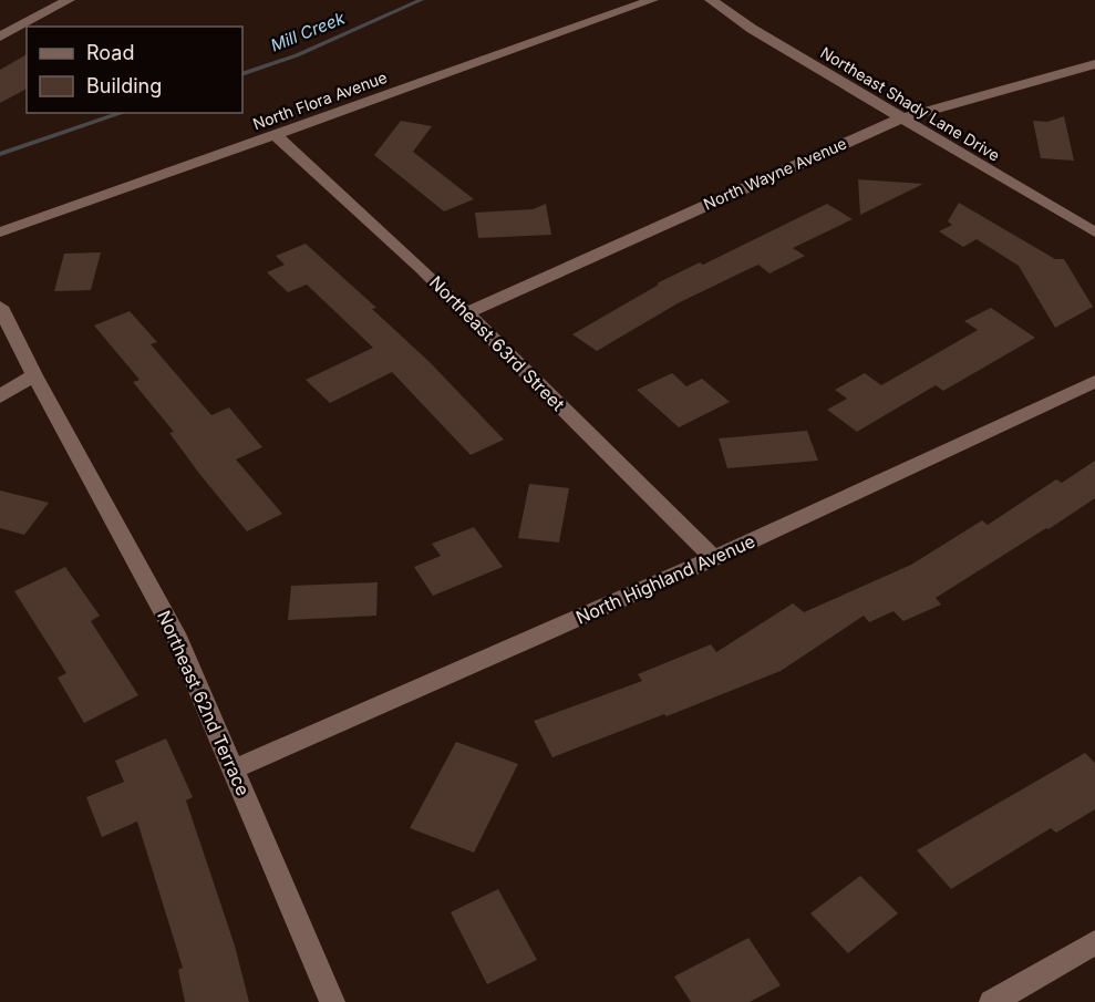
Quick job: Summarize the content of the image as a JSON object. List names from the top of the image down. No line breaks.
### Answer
{"streets":{"street":["North Flora Avenue","Northeast Shady Lane Drive","North Wayne Avenue","Northeast 63rd Street","North Highland Avenue","Northeast 62nd Terrace"]},"crossings":[["North Flora Avenue","Northeast 63rd Street"],["Northeast Shady Lane Drive","North Wayne Avenue"],["North Wayne Avenue","Northeast 63rd Street"],["Northeast 63rd Street","North Highland Avenue"],["North Highland Avenue","Northeast 62nd Terrace"]],"water":["Mill Creek"],"legend":["Road","Building"]}
